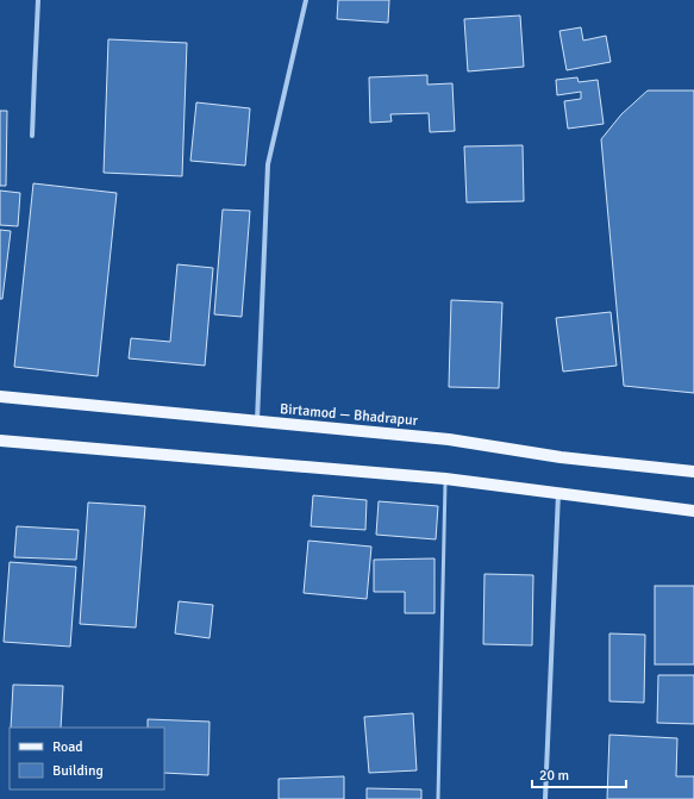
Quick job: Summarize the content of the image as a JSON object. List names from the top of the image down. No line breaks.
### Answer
{"streets":{"main road":["Birtamod — Bhadrapur"]},"legend":["Road","Building"],"scale_bar":"20 m"}
